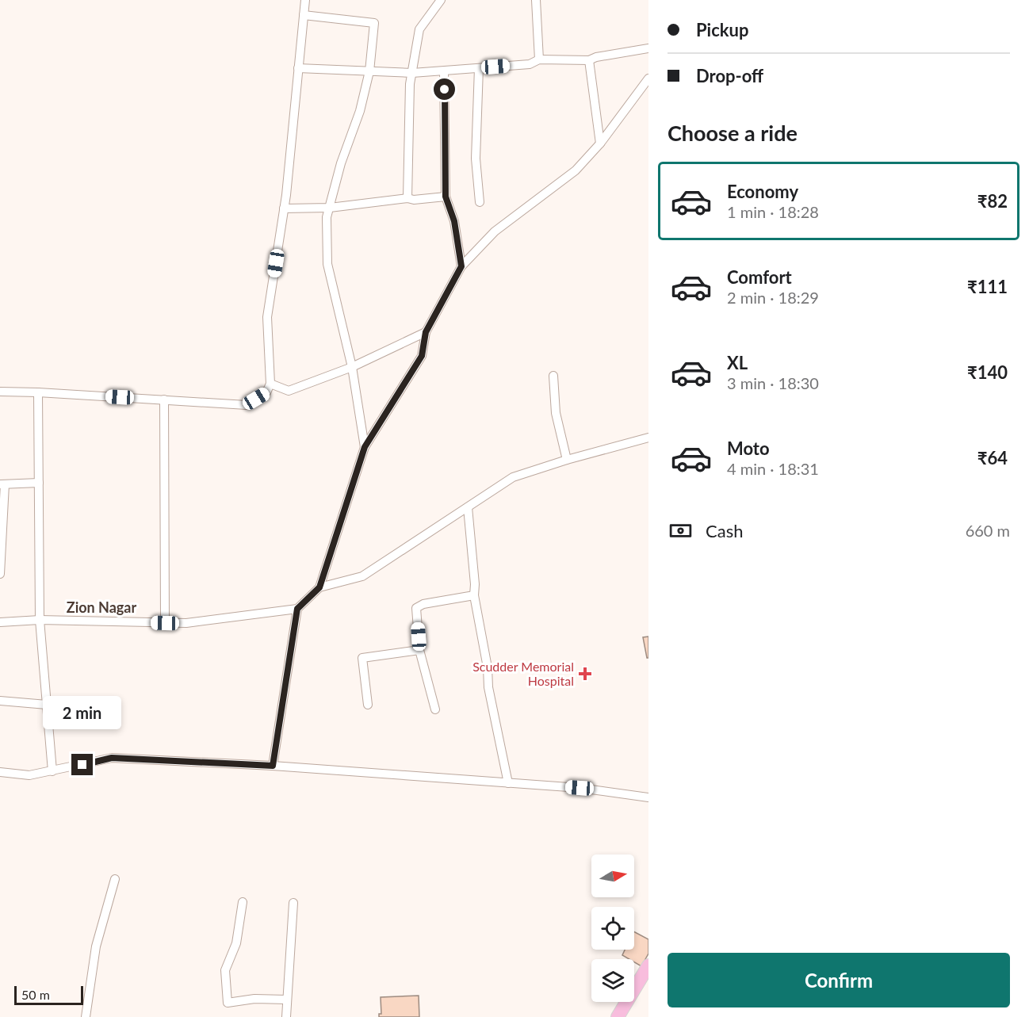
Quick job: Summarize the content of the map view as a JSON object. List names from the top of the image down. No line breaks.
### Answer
{"districts":["Zion Nagar"],"places":{"health":["Scudder Memorial Hospital"]},"scale_bar":"50 m","north":"right","page":{"banner":["Pickup","Drop-off"],"heading":"Choose a ride","list":[{"name":"Economy","note":"1 min · 18:28","value":"₹82"},{"name":"Comfort","note":"2 min · 18:29","value":"₹111"},{"name":"XL","note":"3 min · 18:30","value":"₹140"},{"name":"Moto","note":"4 min · 18:31","value":"₹64"}],"pay":["Cash","660 m"],"bubble":"2 min","buttons":"Confirm","scale":"50 m"}}
